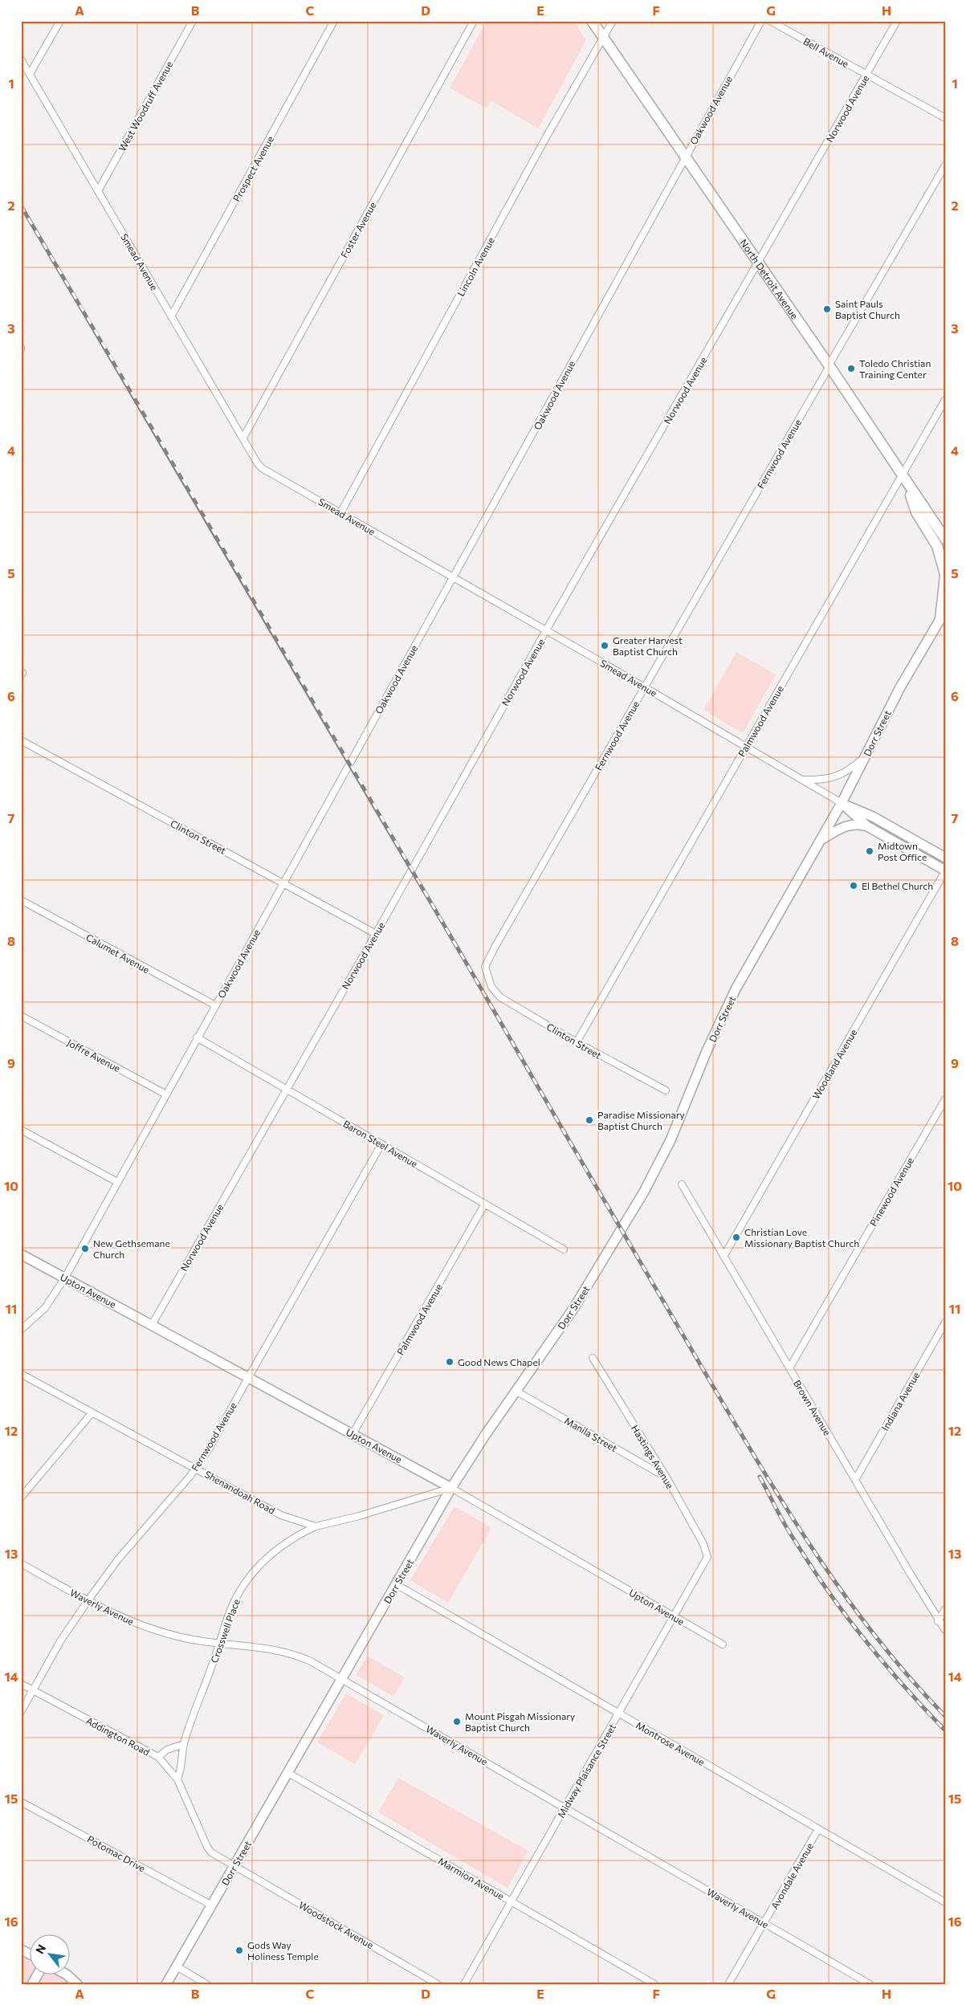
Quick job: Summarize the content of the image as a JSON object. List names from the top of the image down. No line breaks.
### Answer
{"streets":{"main road":["Smead Avenue","North Detroit Avenue","Dorr Street","Upton Avenue"],"street":["Bell Avenue","West Woodruff Avenue","Norwood Avenue","Oakwood Avenue","Prospect Avenue","Foster Avenue","Lincoln Avenue","Fernwood Avenue","Palmwood Avenue","Clinton Street","Calumet Avenue","Joffre Avenue","Woodland Avenue","Baron Steel Avenue","Pinewood Avenue","Indiana Avenue","Brown Avenue","Manila Street","Hastings Avenue","Shenandoah Road","Waverly Avenue","Crosswell Place","Addington Road","Montrose Avenue","Midway Plaisance Street","Potomac Drive","Avondale Avenue","Marmion Avenue","Woodstock Avenue"]},"crossings":[["Bell Avenue","Norwood Avenue"],["West Woodruff Avenue","Smead Avenue"],["Norwood Avenue","Smead Avenue"],["Norwood Avenue","North Detroit Avenue"],["Norwood Avenue","Clinton Street"],["Norwood Avenue","Baron Steel Avenue"],["Norwood Avenue","Upton Avenue"],["Oakwood Avenue","Smead Avenue"],["Oakwood Avenue","North Detroit Avenue"],["Oakwood Avenue","Clinton Street"],["Oakwood Avenue","Calumet Avenue"],["Oakwood Avenue","Joffre Avenue"],["Oakwood Avenue","Baron Steel Avenue"],["Oakwood Avenue","Upton Avenue"],["Prospect Avenue","Smead Avenue"],["Foster Avenue","Smead Avenue"],["Smead Avenue","Lincoln Avenue"],["Smead Avenue","Fernwood Avenue"],["Smead Avenue","Palmwood Avenue"],["Smead Avenue","Dorr Street"],["Smead Avenue","Woodland Avenue"],["Lincoln Avenue","North Detroit Avenue"],["North Detroit Avenue","Fernwood Avenue"],["North Detroit Avenue","Palmwood Avenue"],["Fernwood Avenue","Clinton Street"],["Fernwood Avenue","Baron Steel Avenue"],["Fernwood Avenue","Upton Avenue"],["Fernwood Avenue","Shenandoah Road"],["Fernwood Avenue","Waverly Avenue"],["Fernwood Avenue","Addington Road"],["Palmwood Avenue","Clinton Street"],["Palmwood Avenue","Baron Steel Avenue"],["Palmwood Avenue","Upton Avenue"],["Dorr Street","Upton Avenue"],["Dorr Street","Manila Street"],["Dorr Street","Waverly Avenue"],["Dorr Street","Addington Road"],["Dorr Street","Montrose Avenue"],["Dorr Street","Potomac Drive"],["Dorr Street","Marmion Avenue"],["Dorr Street","Woodstock Avenue"],["Woodland Avenue","Brown Avenue"],["Pinewood Avenue","Brown Avenue"],["Upton Avenue","Midway Plaisance Street"],["Indiana Avenue","Brown Avenue"],["Manila Street","Hastings Avenue"],["Hastings Avenue","Midway Plaisance Street"],["Shenandoah Road","Crosswell Place"],["Waverly Avenue","Crosswell Place"],["Waverly Avenue","Midway Plaisance Street"],["Waverly Avenue","Avondale Avenue"],["Crosswell Place","Addington Road"],["Addington Road","Woodstock Avenue"],["Montrose Avenue","Midway Plaisance Street"],["Montrose Avenue","Avondale Avenue"],["Midway Plaisance Street","Marmion Avenue"]],"places":["Saint Pauls Baptist Church","Toledo Christian Training Center","Greater Harvest Baptist Church","Midtown Post Office","El Bethel Church","Paradise Missionary Baptist Church","Christian Love Missionary Baptist Church","New Gethsemane Church","Good News Chapel","Mount Pisgah Missionary Baptist Church","Gods Way Holiness Temple"],"north":"top left","grid":{"columns":["A","B","C","D","E","F","G","H"],"rows":["1","2","3","4","5","6","7","8","9","10","11","12","13","14","15","16"]}}
